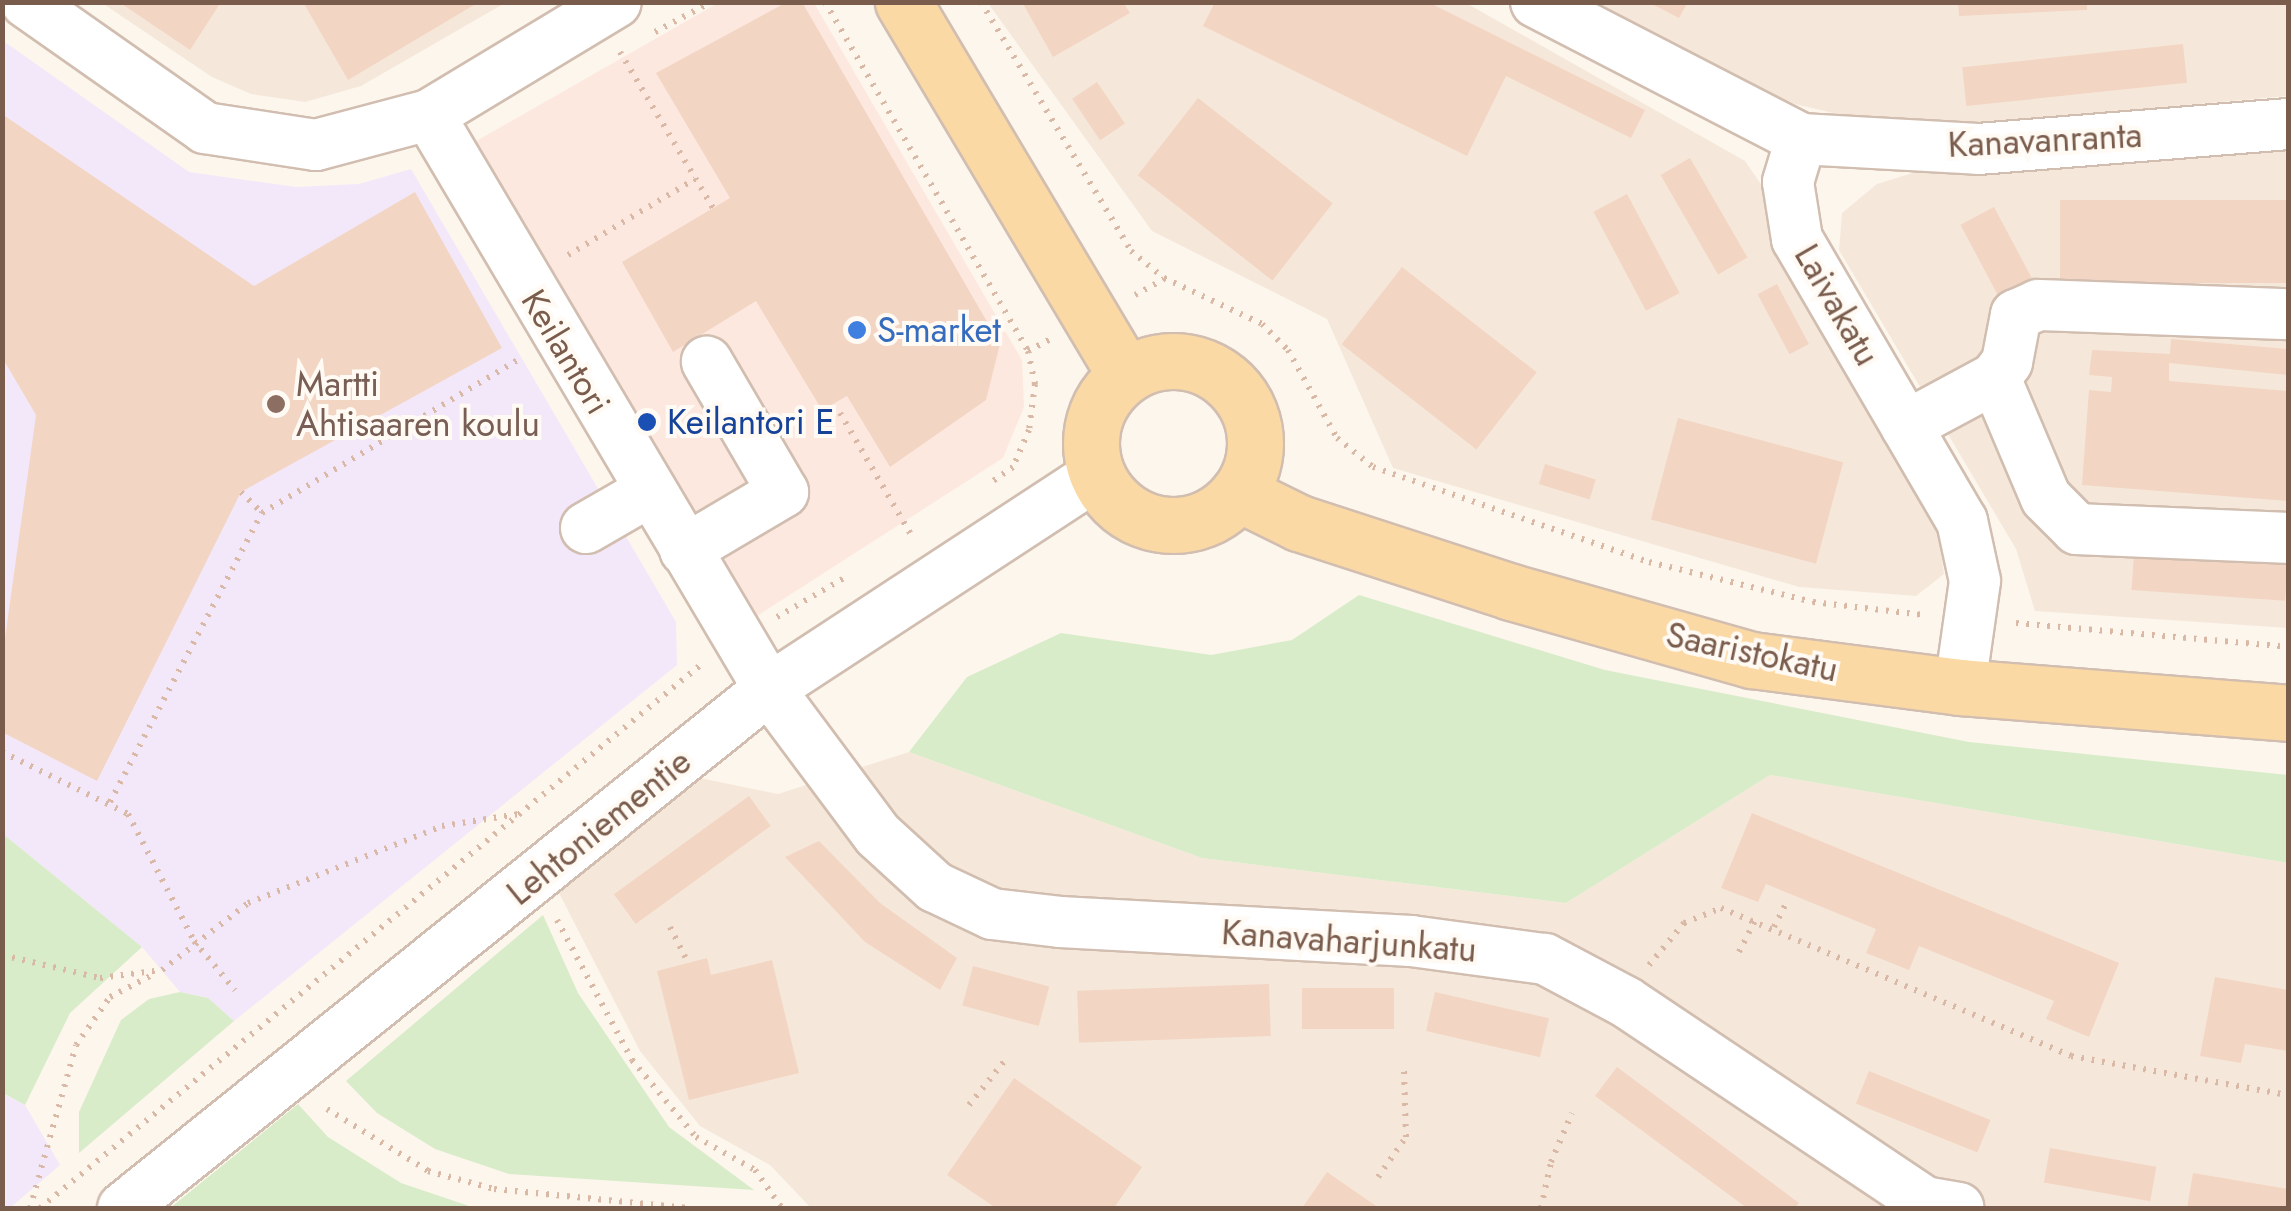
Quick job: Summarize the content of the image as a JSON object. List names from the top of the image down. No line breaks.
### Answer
{"streets":{"main road":["Saaristokatu"],"street":["Kanavanranta","Laivakatu","Keilantori","Lehtoniementie","Kanavaharjunkatu"]},"crossings":[["Kanavanranta","Laivakatu"],["Laivakatu","Saaristokatu"],["Keilantori","Lehtoniementie"],["Keilantori","Kanavaharjunkatu"],["Saaristokatu","Lehtoniementie"],["Lehtoniementie","Kanavaharjunkatu"]],"places":["S-market","Martti Ahtisaaren koulu","Keilantori E"]}
